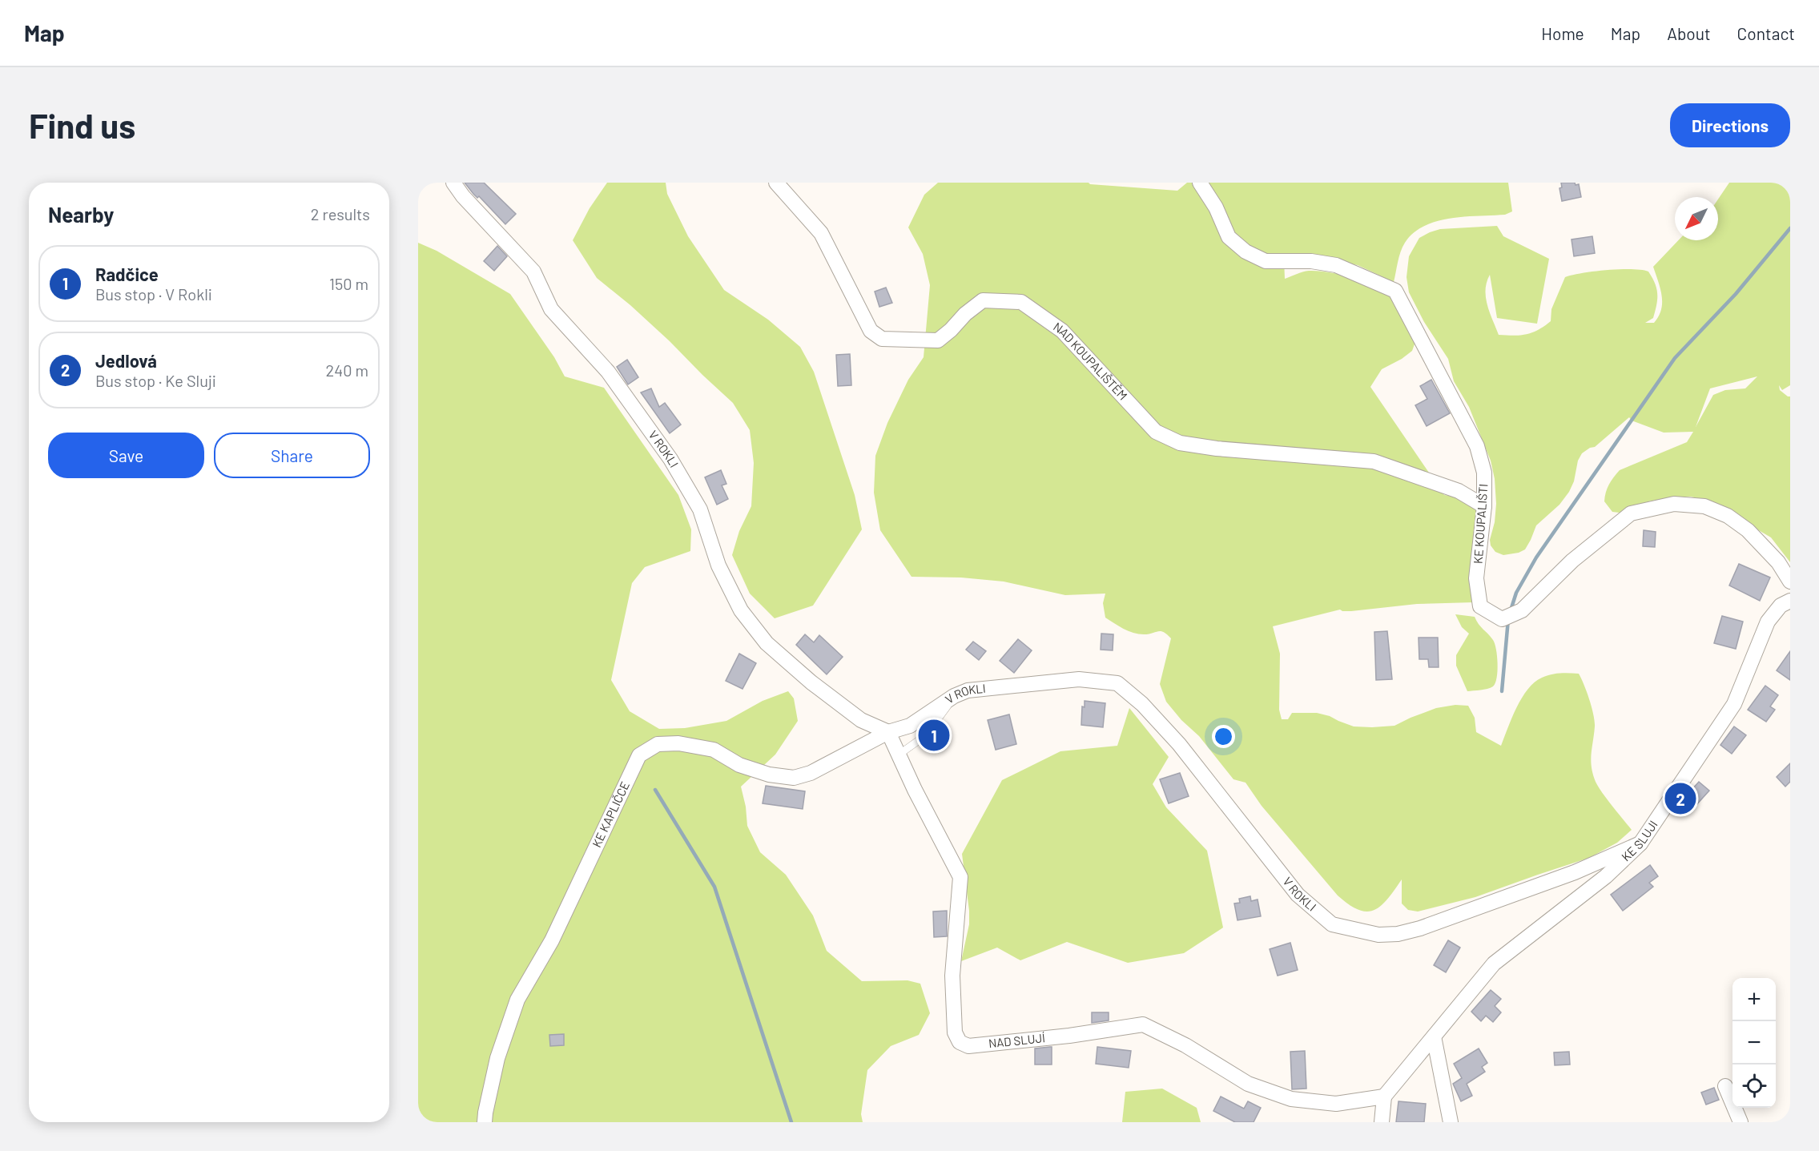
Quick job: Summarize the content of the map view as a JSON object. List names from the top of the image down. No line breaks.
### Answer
{"streets":{"street":["NAD KOUPALIŠTĚM","V ROKLI","KE KOUPALIŠTI","KE KAPLIČCE","KE SLUJI","NAD SLUJÍ"]},"crossings":[["NAD KOUPALIŠTĚM","KE KOUPALIŠTI"],["V ROKLI","KE KAPLIČCE"],["V ROKLI","KE SLUJI"],["V ROKLI","NAD SLUJÍ"],["KE KAPLIČCE","NAD SLUJÍ"],["KE SLUJI","NAD SLUJÍ"]],"north":"bottom left","page":{"header":"Map","nav":["Home","Map","About","Contact"],"buttons":["Directions",["Save","Share"]],"title":"Find us","heading":["Nearby","2 results"],"list":[{"mark":"1","name":"Radčice","note":"Bus stop · V Rokli","value":"150 m"},{"mark":"2","name":"Jedlová","note":"Bus stop · Ke Sluji","value":"240 m"}],"pins":["1","2"],"map_buttons":["+","−"]}}
